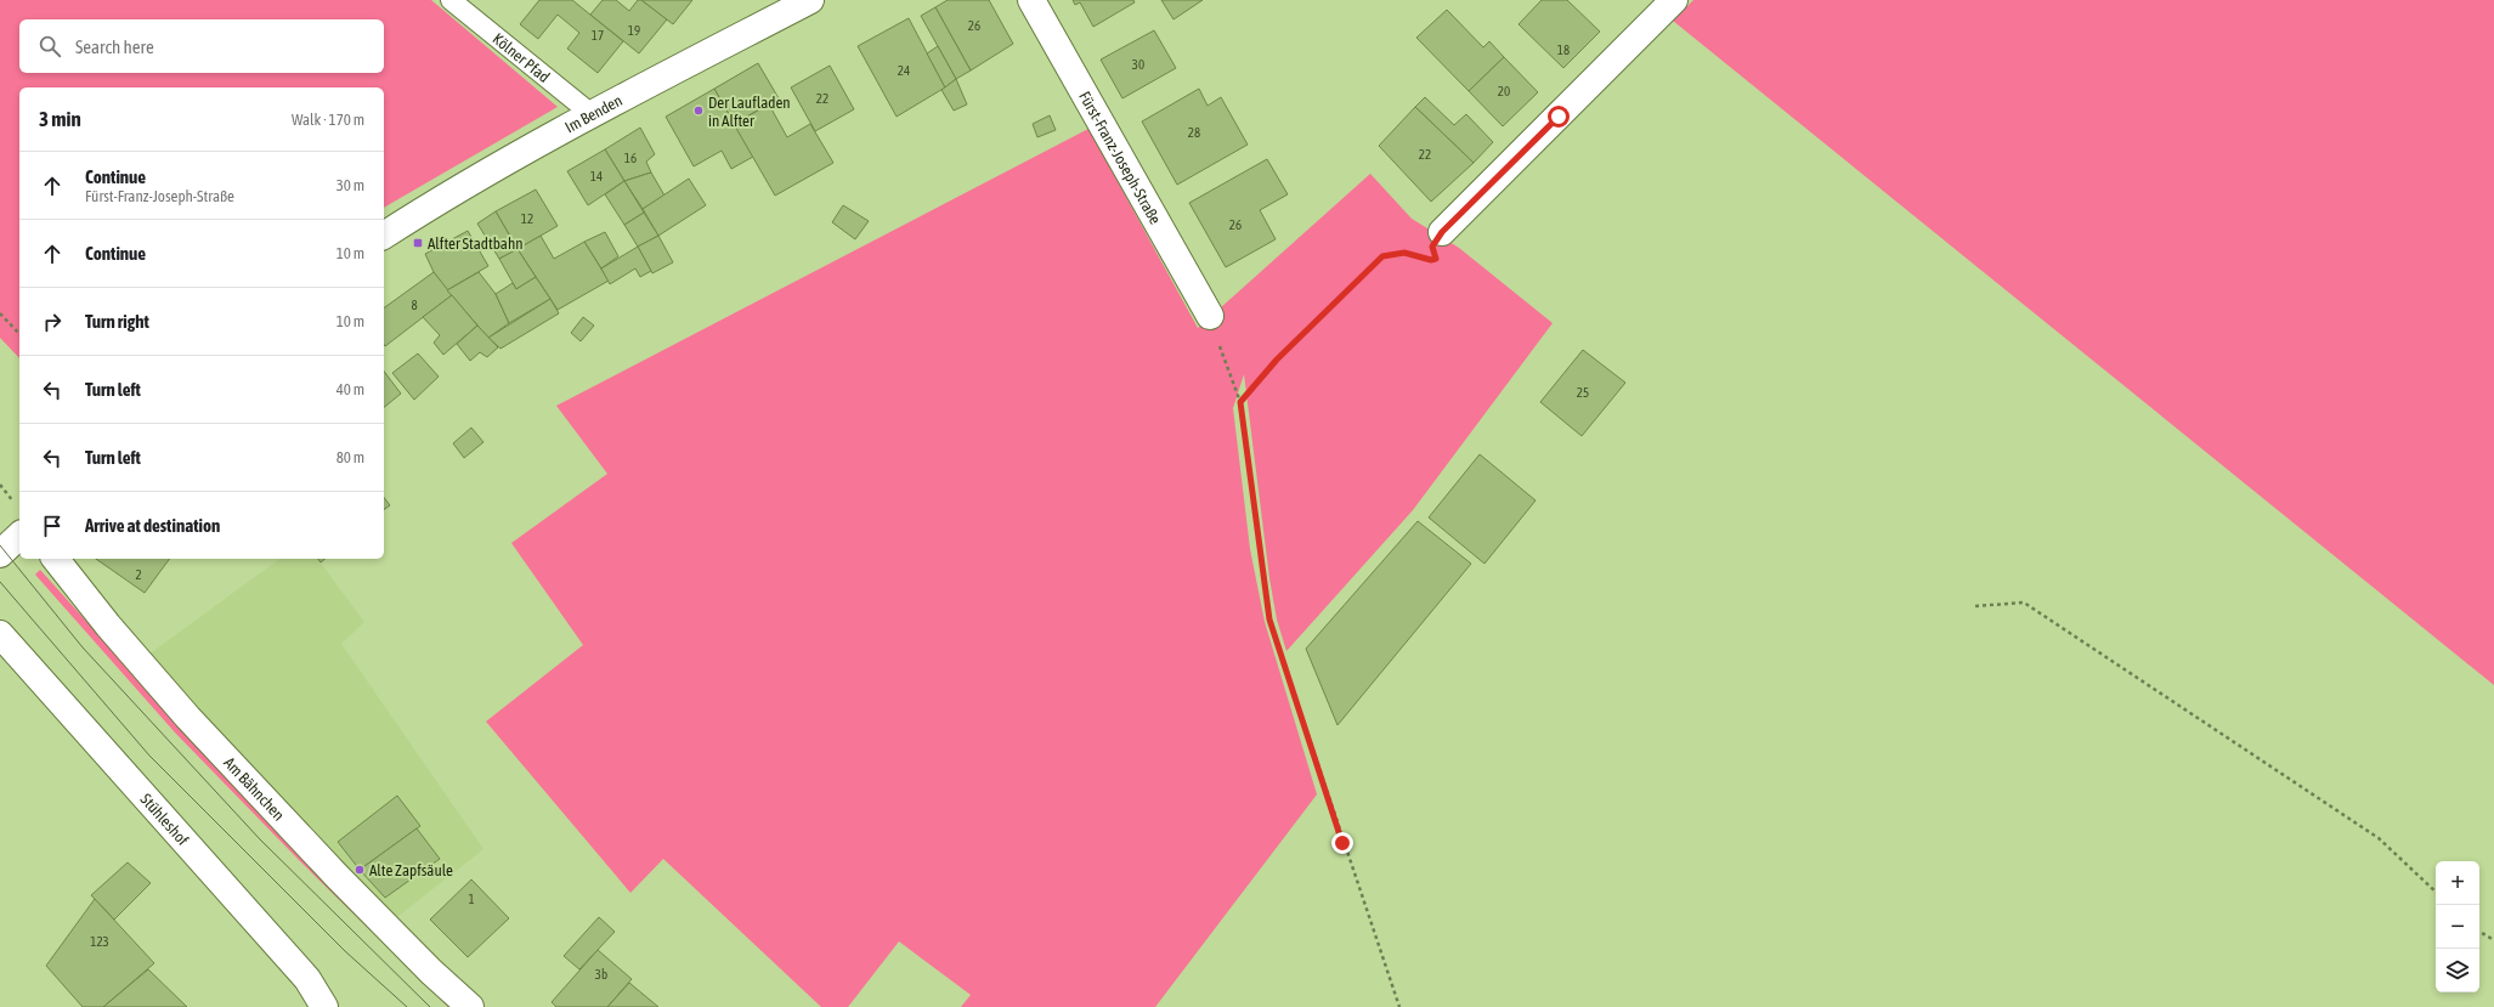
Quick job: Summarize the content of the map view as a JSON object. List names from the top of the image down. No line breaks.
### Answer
{"streets":{"street":["Im Benden","Fürst-Franz-Joseph-Straße","Am Bähnchen","Stühleshof"],"lane":["Kölner Pfad"]},"crossings":[["Kölner Pfad","Im Benden"]],"places":{"other":["Der Laufladen in Alfter","Alte Zapfsäule"],"transit":["Alfter Stadtbahn"]},"house_numbers":["26","19","17","18","30","24","20","22","28","22","16","14","12","26","8","25","2","1","123","3b"],"page":{"search":"Search here","heading":["3 min","Walk · 170 m"],"list":[["Continue","Fürst-Franz-Joseph-Straße","30 m"],["Continue","10 m"],["Turn right","10 m"],["Turn left","40 m"],["Turn left","80 m"],"Arrive at destination"],"map_buttons":["+","−"]}}
